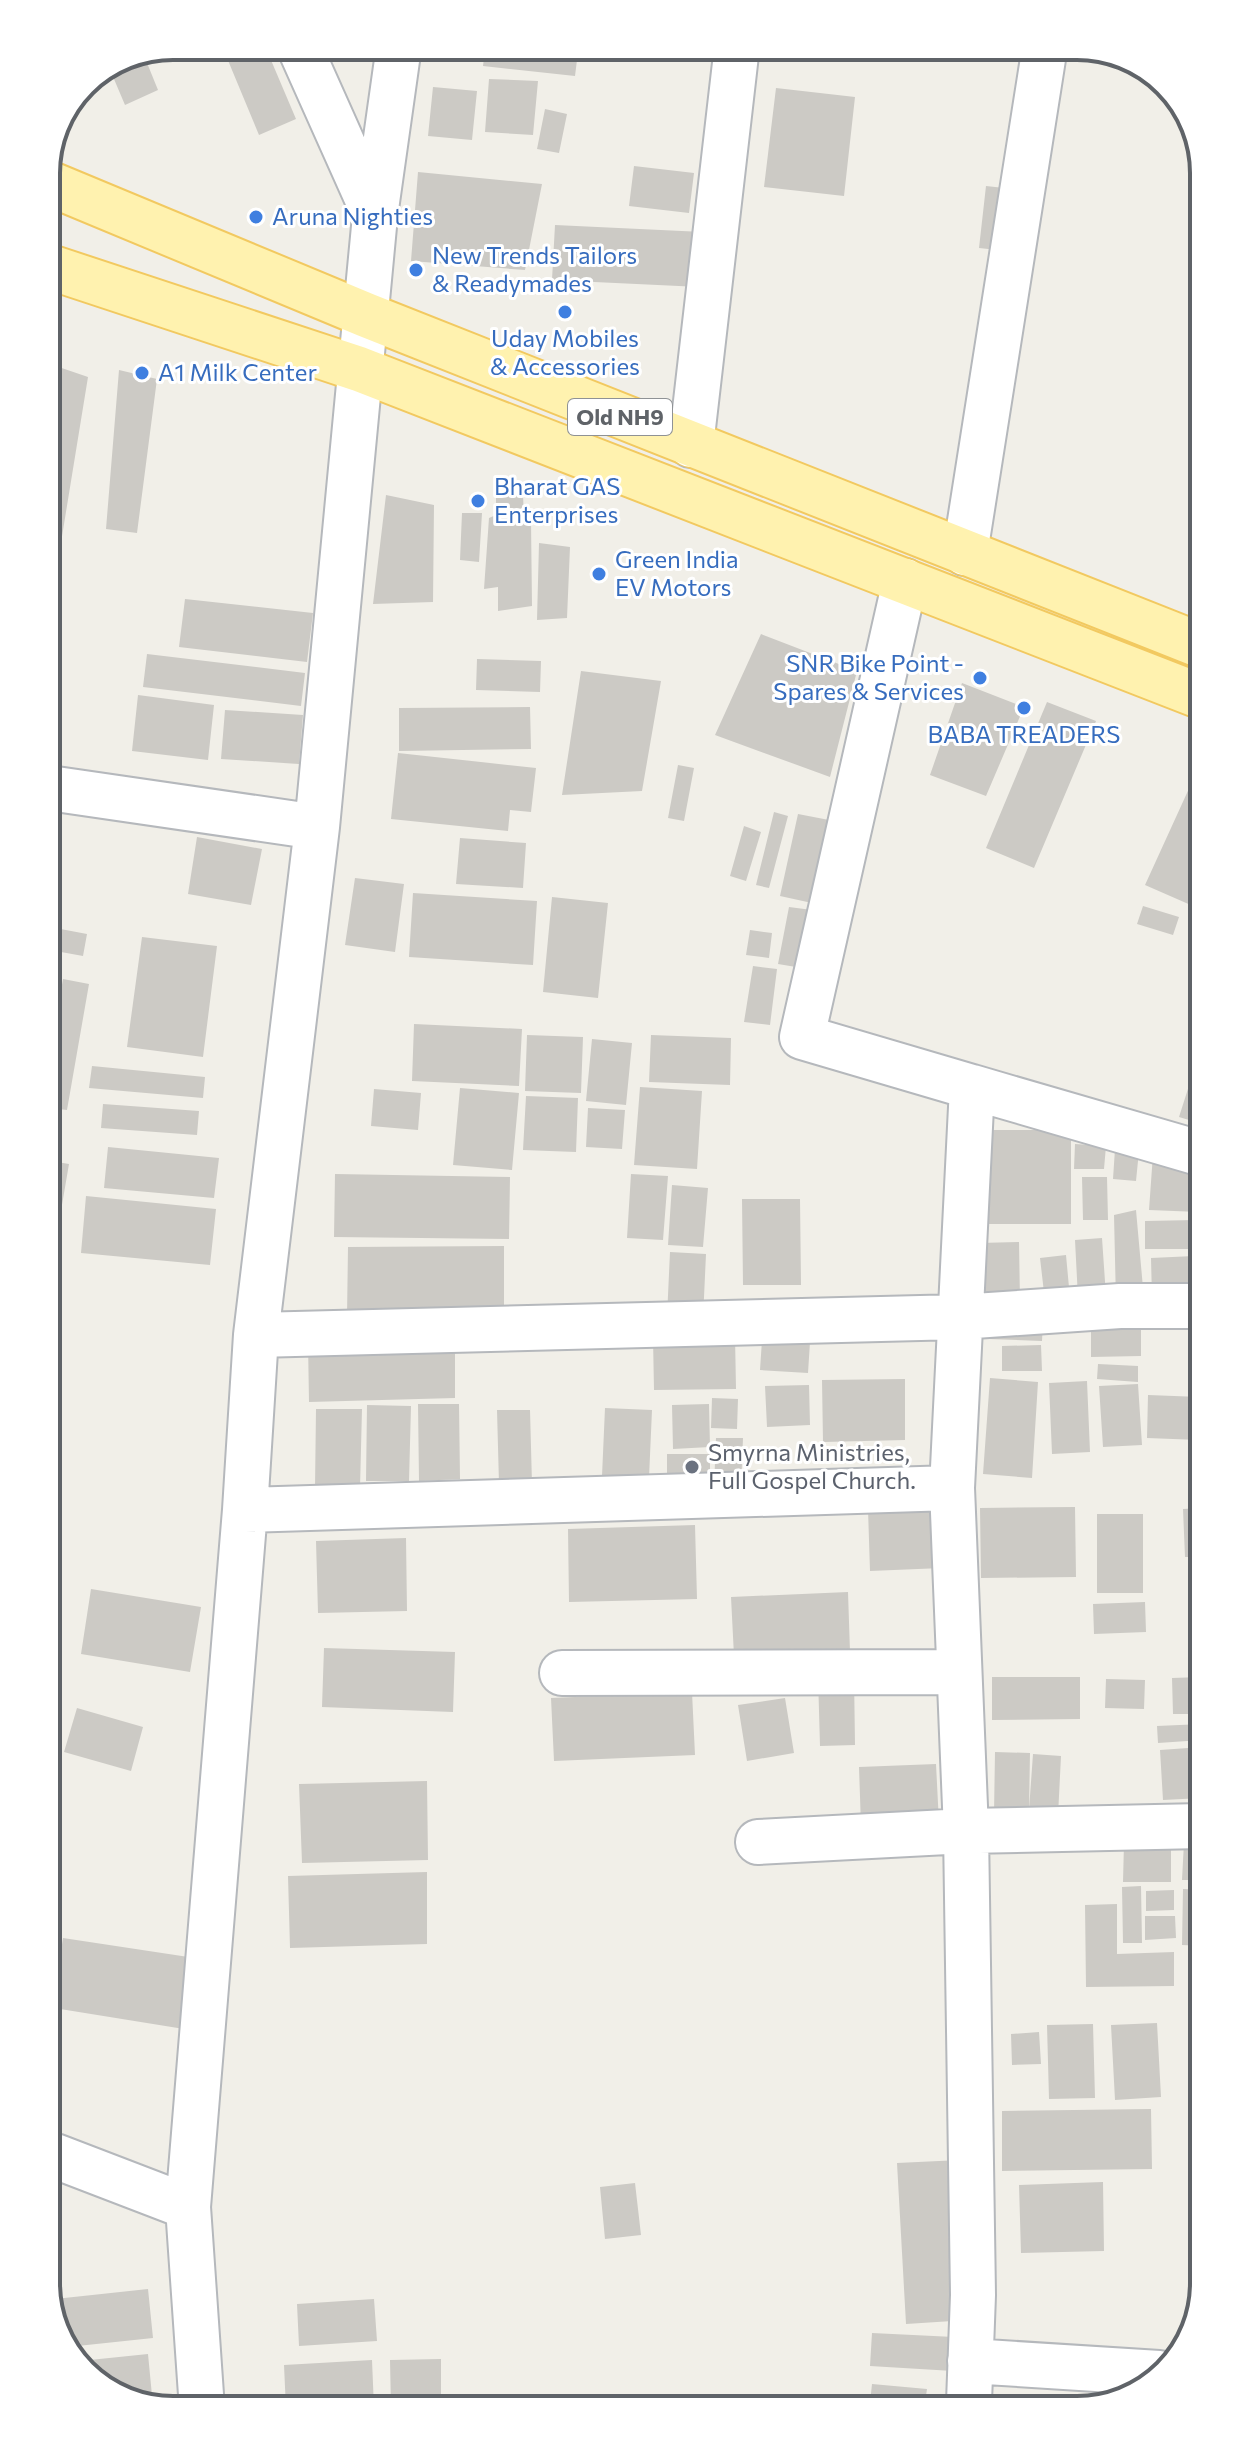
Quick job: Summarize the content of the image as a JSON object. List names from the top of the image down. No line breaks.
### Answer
{"streets":{"main road":["Old NH9"]},"places":["Aruna Nighties","New Trends Tailors & Readymades","Uday Mobiles & Accessories","A1 Milk Center","Bharat GAS Enterprises","Green India EV Motors","SNR Bike Point - Spares & Services","BABA TREADERS","Smyrna Ministries, Full Gospel Church."]}
